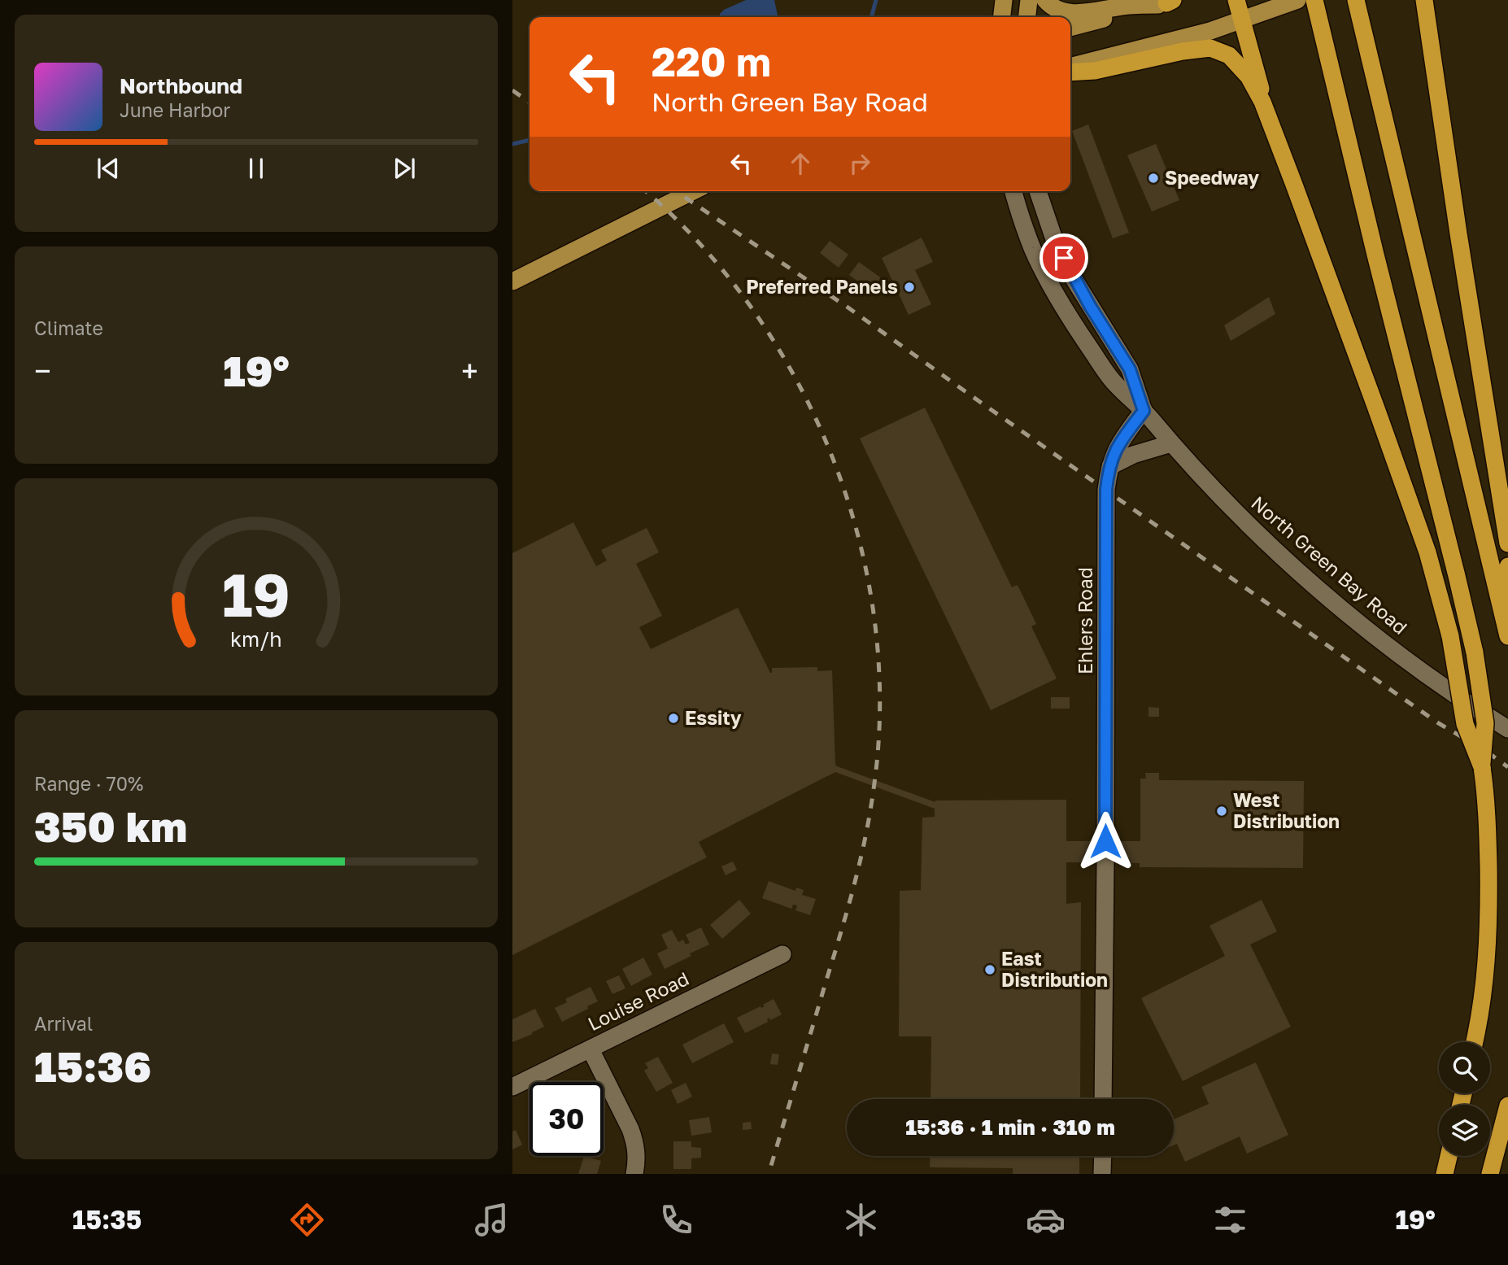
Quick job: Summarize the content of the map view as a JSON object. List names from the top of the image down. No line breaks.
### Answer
{"streets":{"street":["North Green Bay Road","Ehlers Road","Louise Road"]},"crossings":[["North Green Bay Road","Ehlers Road"]],"places":["Speedway","Preferred Panels","Essity","West Distribution","East Distribution"],"page":{"turn":["220 m","North Green Bay Road"],"song":["Northbound","June Harbor"],"tile":["Climate",["Range · 70%","350 km"],["Arrival","15:36"]],"heat":["−","19°","+"],"limit":"30","trip":"15:36 · 1 min · 310 m","tabs":["15:35","19°"],"gauge":["19","km/h"]}}
